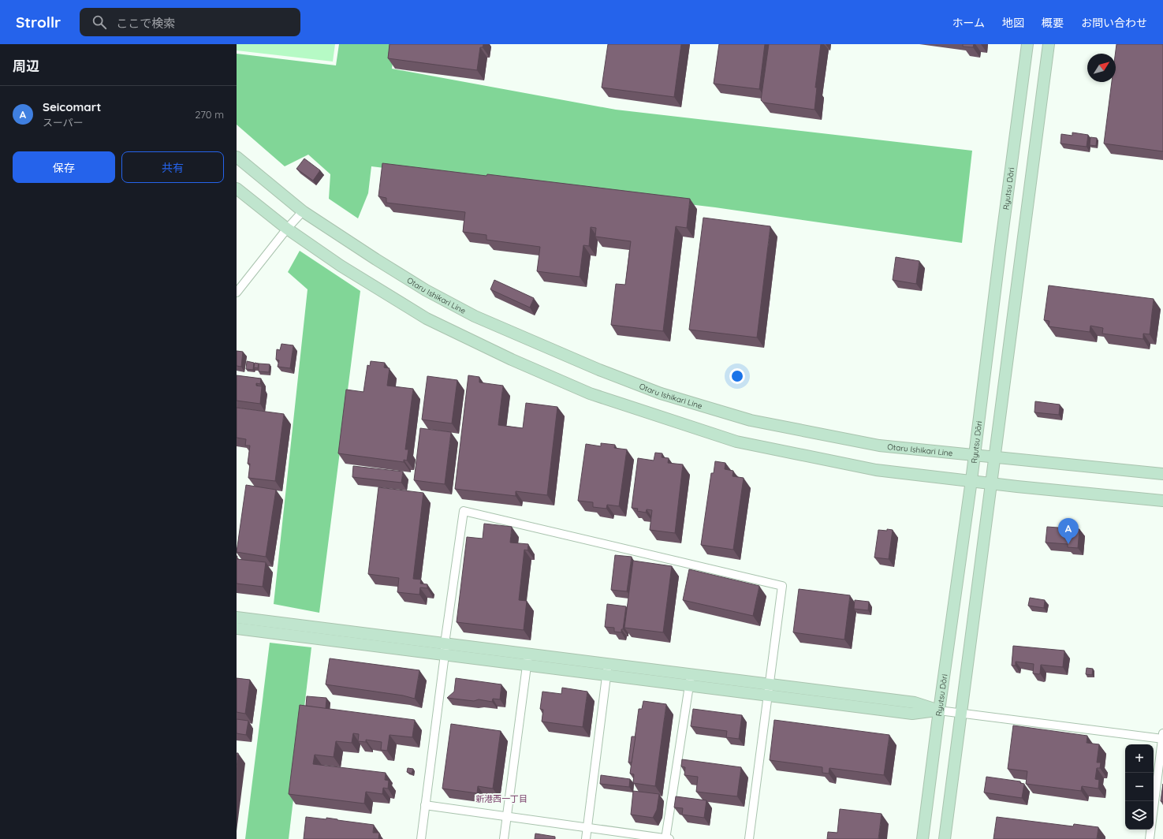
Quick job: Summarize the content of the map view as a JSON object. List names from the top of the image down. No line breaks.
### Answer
{"streets":{"street":["Ryutsu Dōri","Otaru Ishikari Line"]},"crossings":[["Ryutsu Dōri","Otaru Ishikari Line"]],"districts":["新港西一丁目"],"north":"top right","page":{"header":"Strollr","search":"ここで検索","nav":["ホーム","地図","概要","お問い合わせ"],"heading":"周辺","list":[{"mark":"A","name":"Seicomart","note":"スーパー","value":"270 m"}],"buttons":["保存","共有"],"pins":"A","map_buttons":["+","−"]}}
